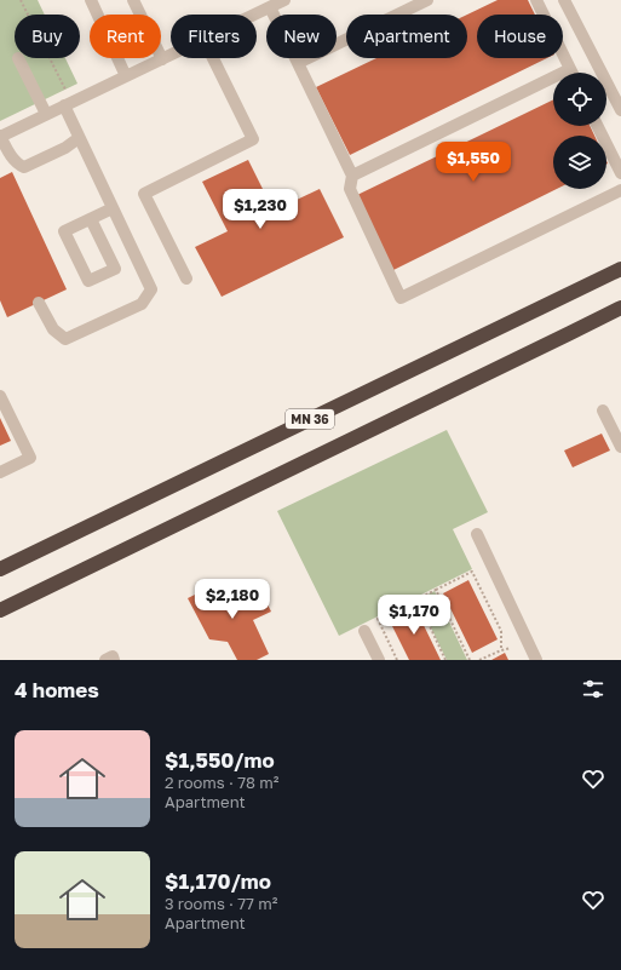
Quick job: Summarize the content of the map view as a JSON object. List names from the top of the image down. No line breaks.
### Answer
{"streets":{"highway":["MN 36"]},"page":{"chip":["Buy","Rent","Filters","New","Apartment","House"],"price":["$1,550","$1,230","$2,180","$1,170"],"heading":"4 homes","list":[{"name":"$1,550/mo","note":"2 rooms · 78 m² · Apartment"},{"name":"$1,170/mo","note":"3 rooms · 77 m² · Apartment"}]}}
